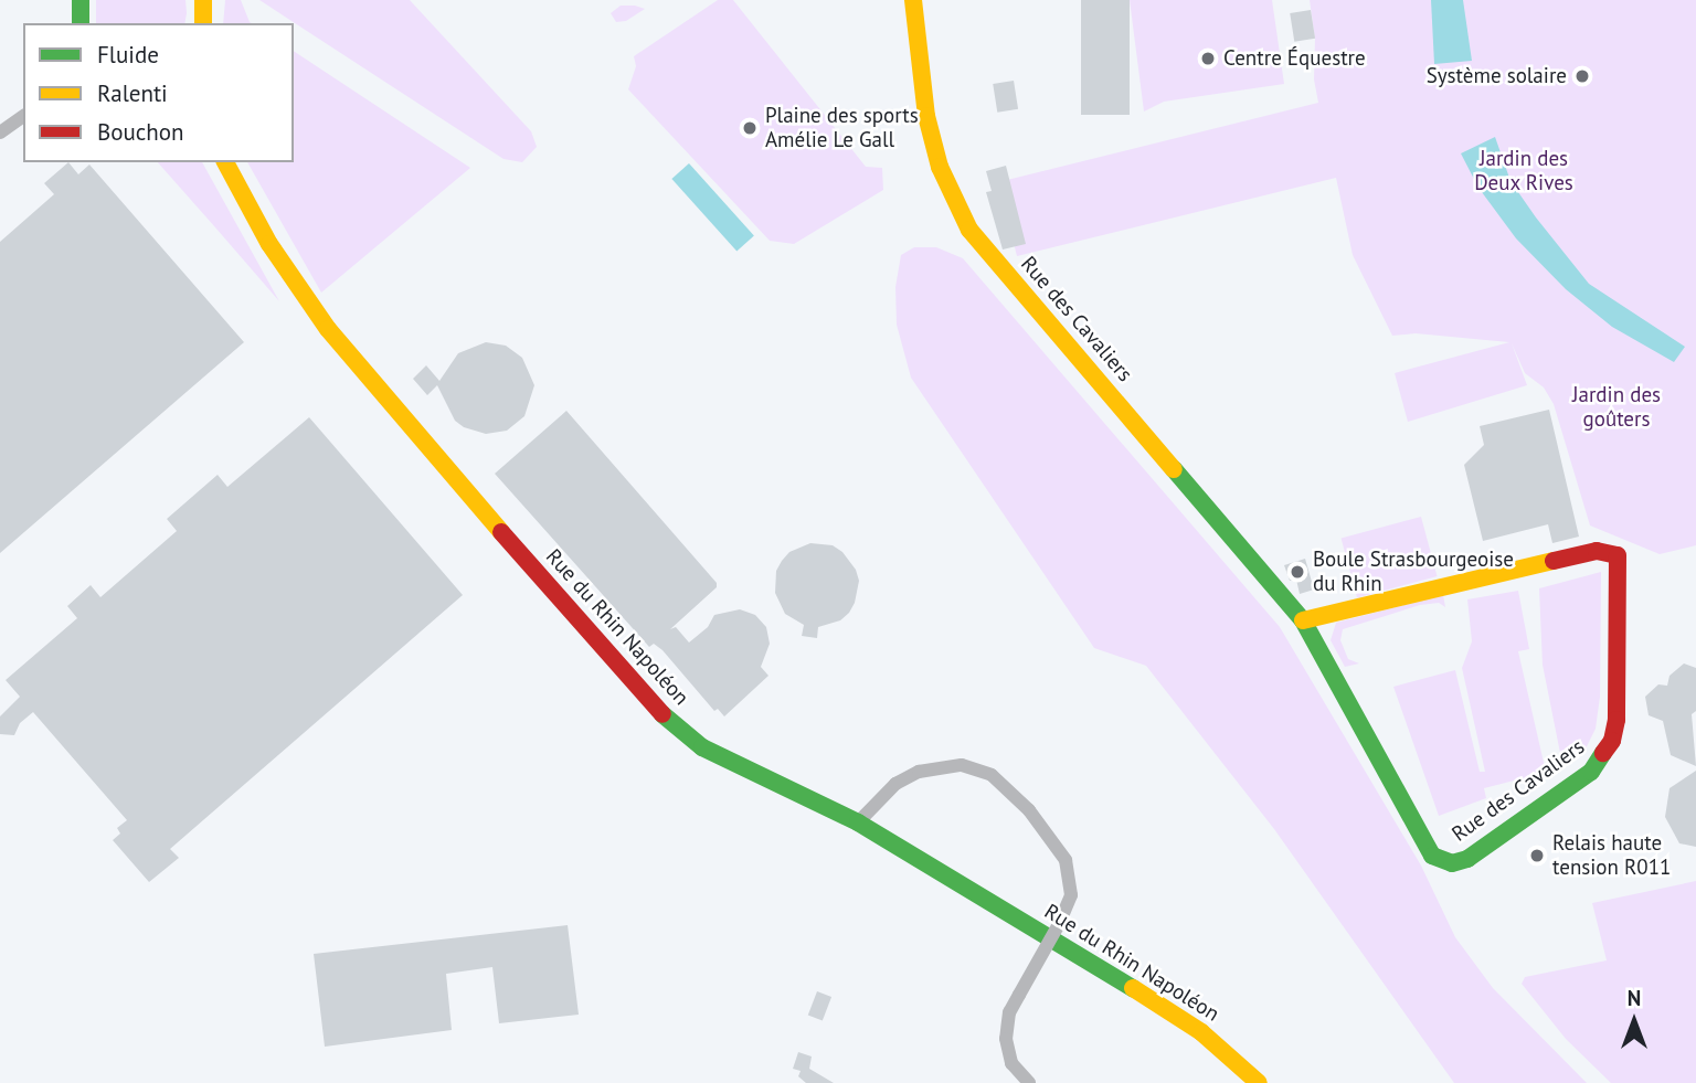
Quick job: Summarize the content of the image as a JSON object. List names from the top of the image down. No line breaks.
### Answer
{"streets":{"street":["Rue des Cavaliers","Rue du Rhin Napoléon"]},"parks":["Jardin des Deux Rives","Jardin des goûters"],"places":["Centre Équestre","Système solaire","Plaine des sports Amélie Le Gall","Boule Strasbourgeoise du Rhin","Relais haute tension R011"],"legend":["Fluide","Ralenti","Bouchon"],"north":"top"}
